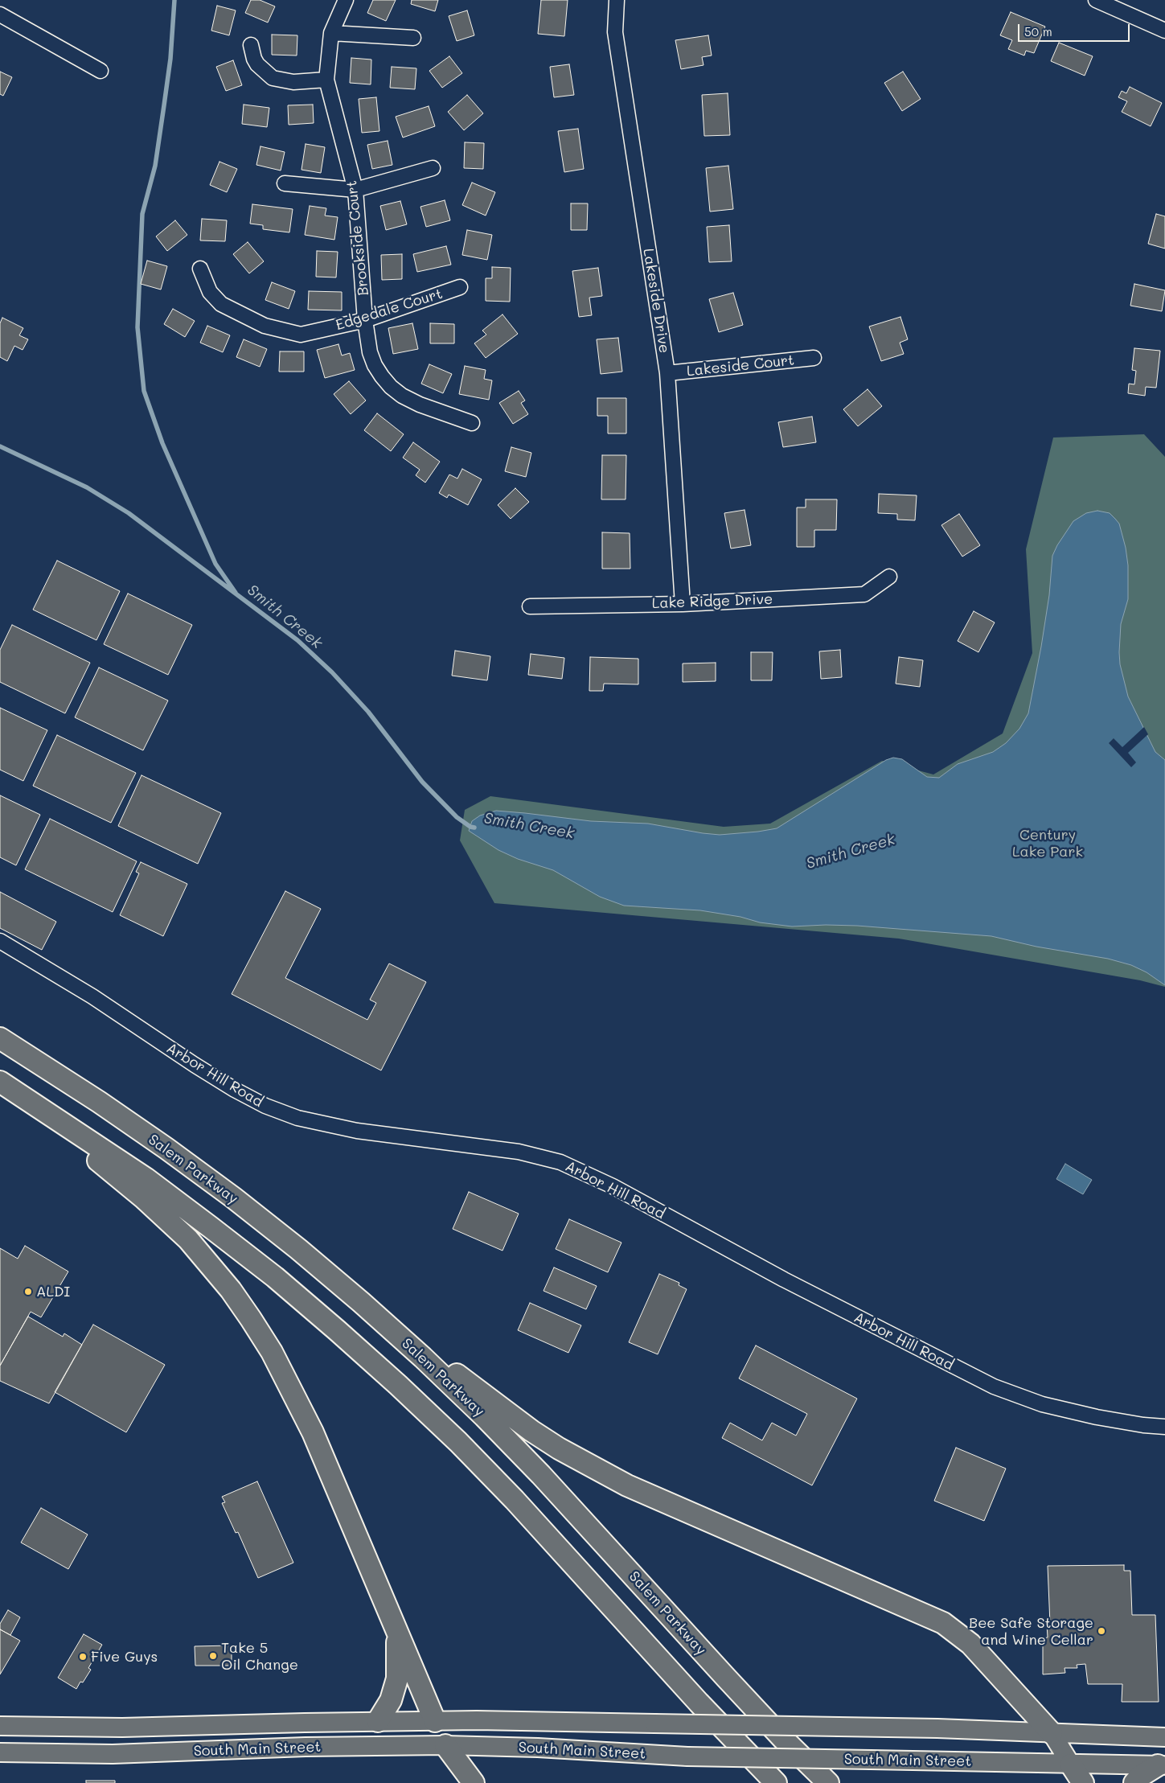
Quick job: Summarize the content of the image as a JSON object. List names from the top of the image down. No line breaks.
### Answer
{"streets":{"highway":["Salem Parkway"],"main road":["South Main Street"],"street":["Brookside Court","Lakeside Drive","Edgedale Court","Lakeside Court","Lake Ridge Drive","Arbor Hill Road"]},"crossings":[["Brookside Court","Edgedale Court"],["Lakeside Drive","Lakeside Court"],["Lakeside Drive","Lake Ridge Drive"]],"water":["Smith Creek"],"parks":["Century Lake Park"],"places":["ALDI","Bee Safe Storage and Wine Cellar","Take 5 Oil Change","Five Guys"],"scale_bar":"50 m"}
